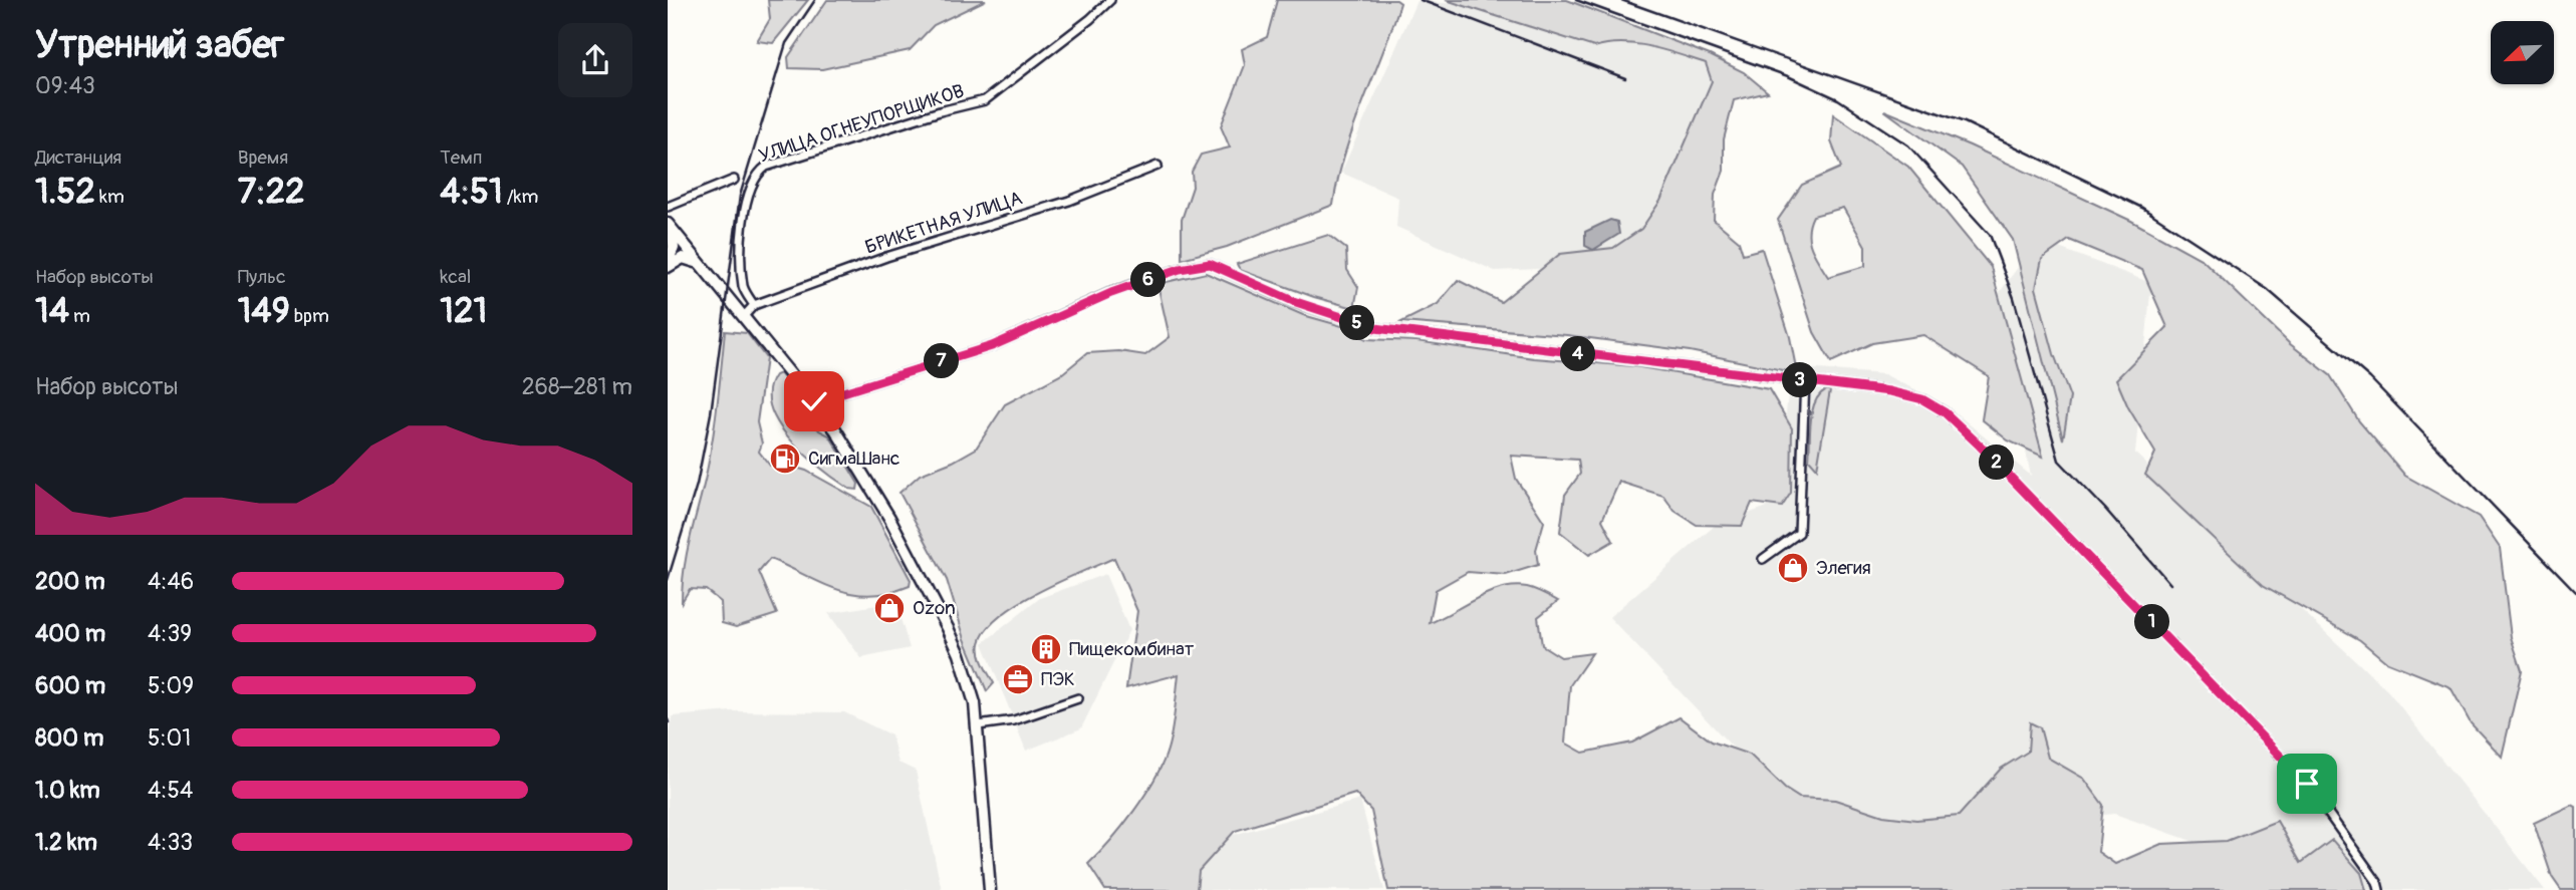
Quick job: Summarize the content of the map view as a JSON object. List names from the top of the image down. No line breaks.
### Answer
{"streets":{"street":["УЛИЦА ОГНЕУПОРЩИКОВ","БРИКЕТНАЯ УЛИЦА"]},"crossings":[["УЛИЦА ОГНЕУПОРЩИКОВ","БРИКЕТНАЯ УЛИЦА"]],"places":{"fuel station":["СигмаШанс"],"shop":["Элегия","Ozon"],"building":["Пищекомбинат"],"office":["ПЭК"]},"north":"bottom left","page":{"heading":["Утренний забег","09:43"],"stats":[["Дистанция","1.52 km"],["Время","7:22"],["Темп","4:51 /km"],["Набор высоты","14 m"],["Пульс","149 bpm"],["kcal","121"]],"pins":["6","5","4","7","3","2","1"],"chart":["Набор высоты","268–281 m"],"list":[{"name":"200 m","note":"4:46"},{"name":"400 m","note":"4:39"},{"name":"600 m","note":"5:09"},{"name":"800 m","note":"5:01"},{"name":"1.0 km","note":"4:54"},{"name":"1.2 km","note":"4:33"}]}}
